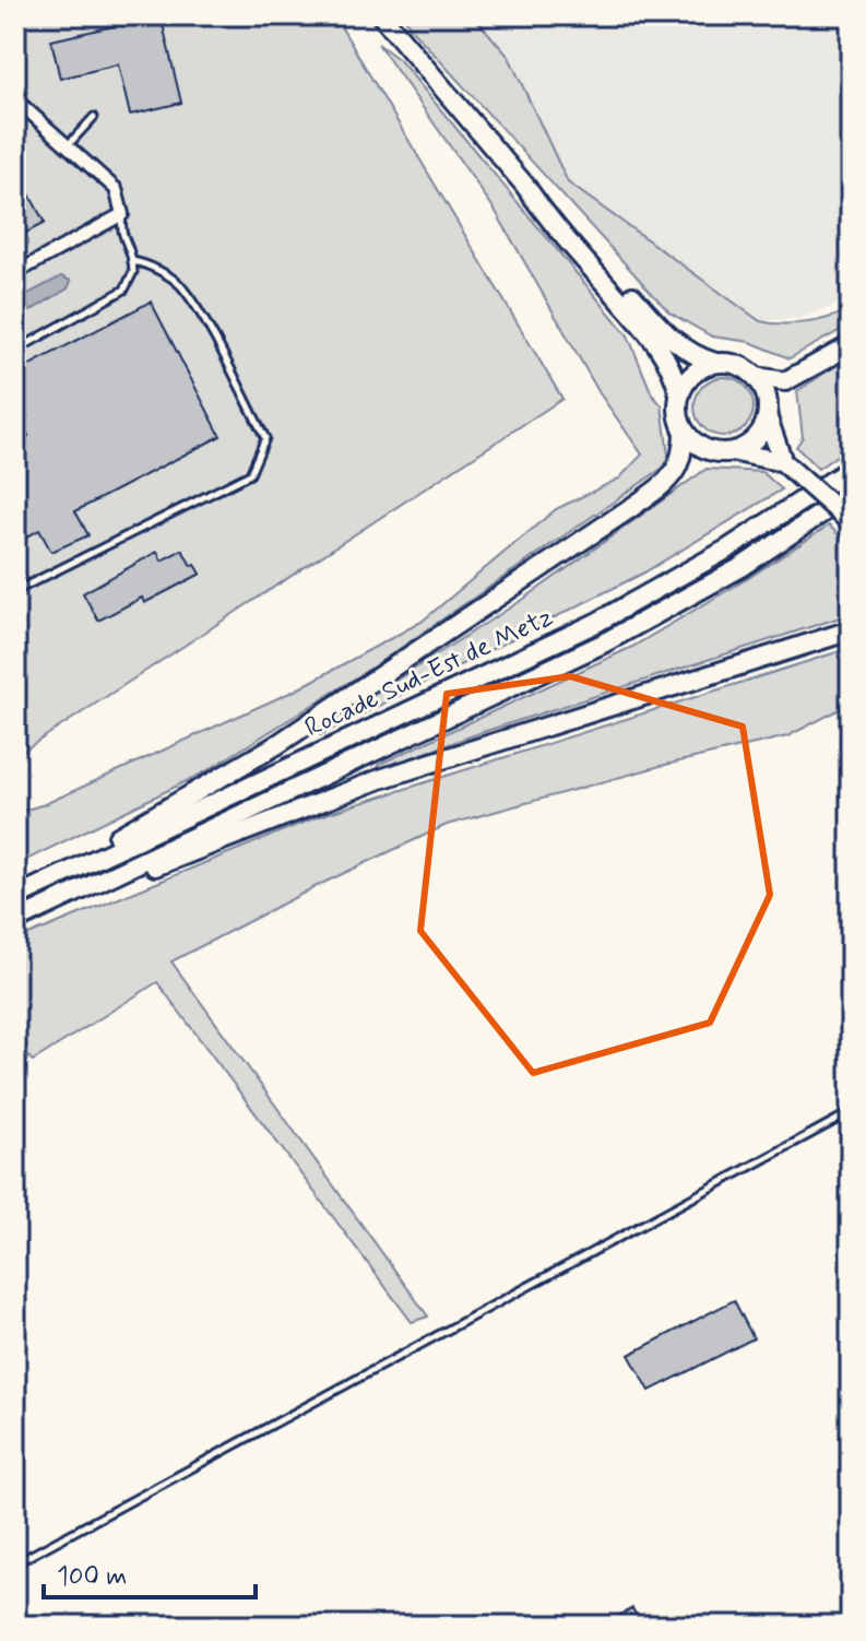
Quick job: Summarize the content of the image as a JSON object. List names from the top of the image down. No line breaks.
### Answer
{"streets":{"main road":["Rocade Sud-Est de Metz"]},"scale_bar":"100 m"}
